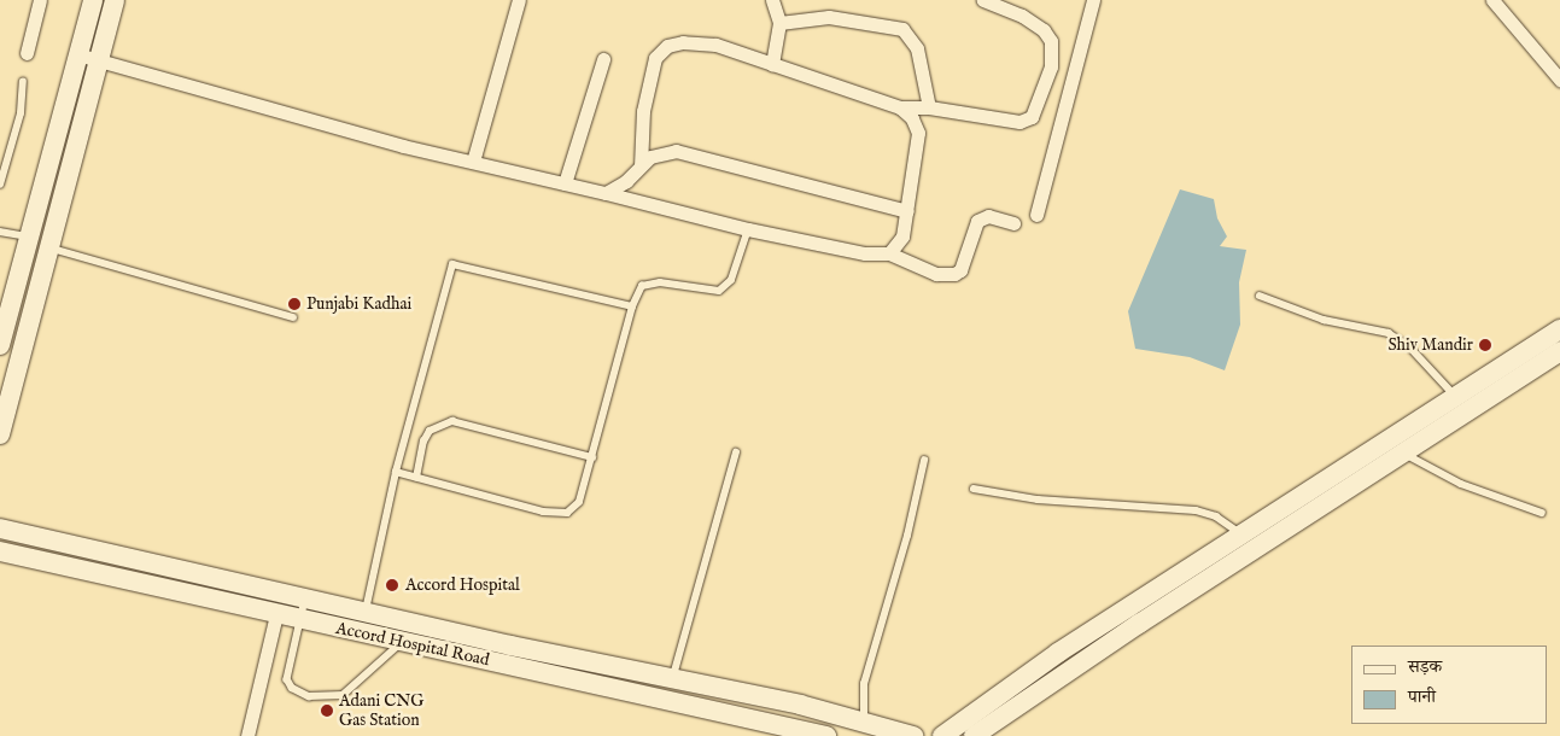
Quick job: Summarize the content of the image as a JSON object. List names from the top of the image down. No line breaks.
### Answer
{"streets":{"street":["Accord Hospital Road"]},"places":["Punjabi Kadhai","Shiv Mandir","Accord Hospital","Adani CNG Gas Station"],"legend":["सड़क","पानी"]}
